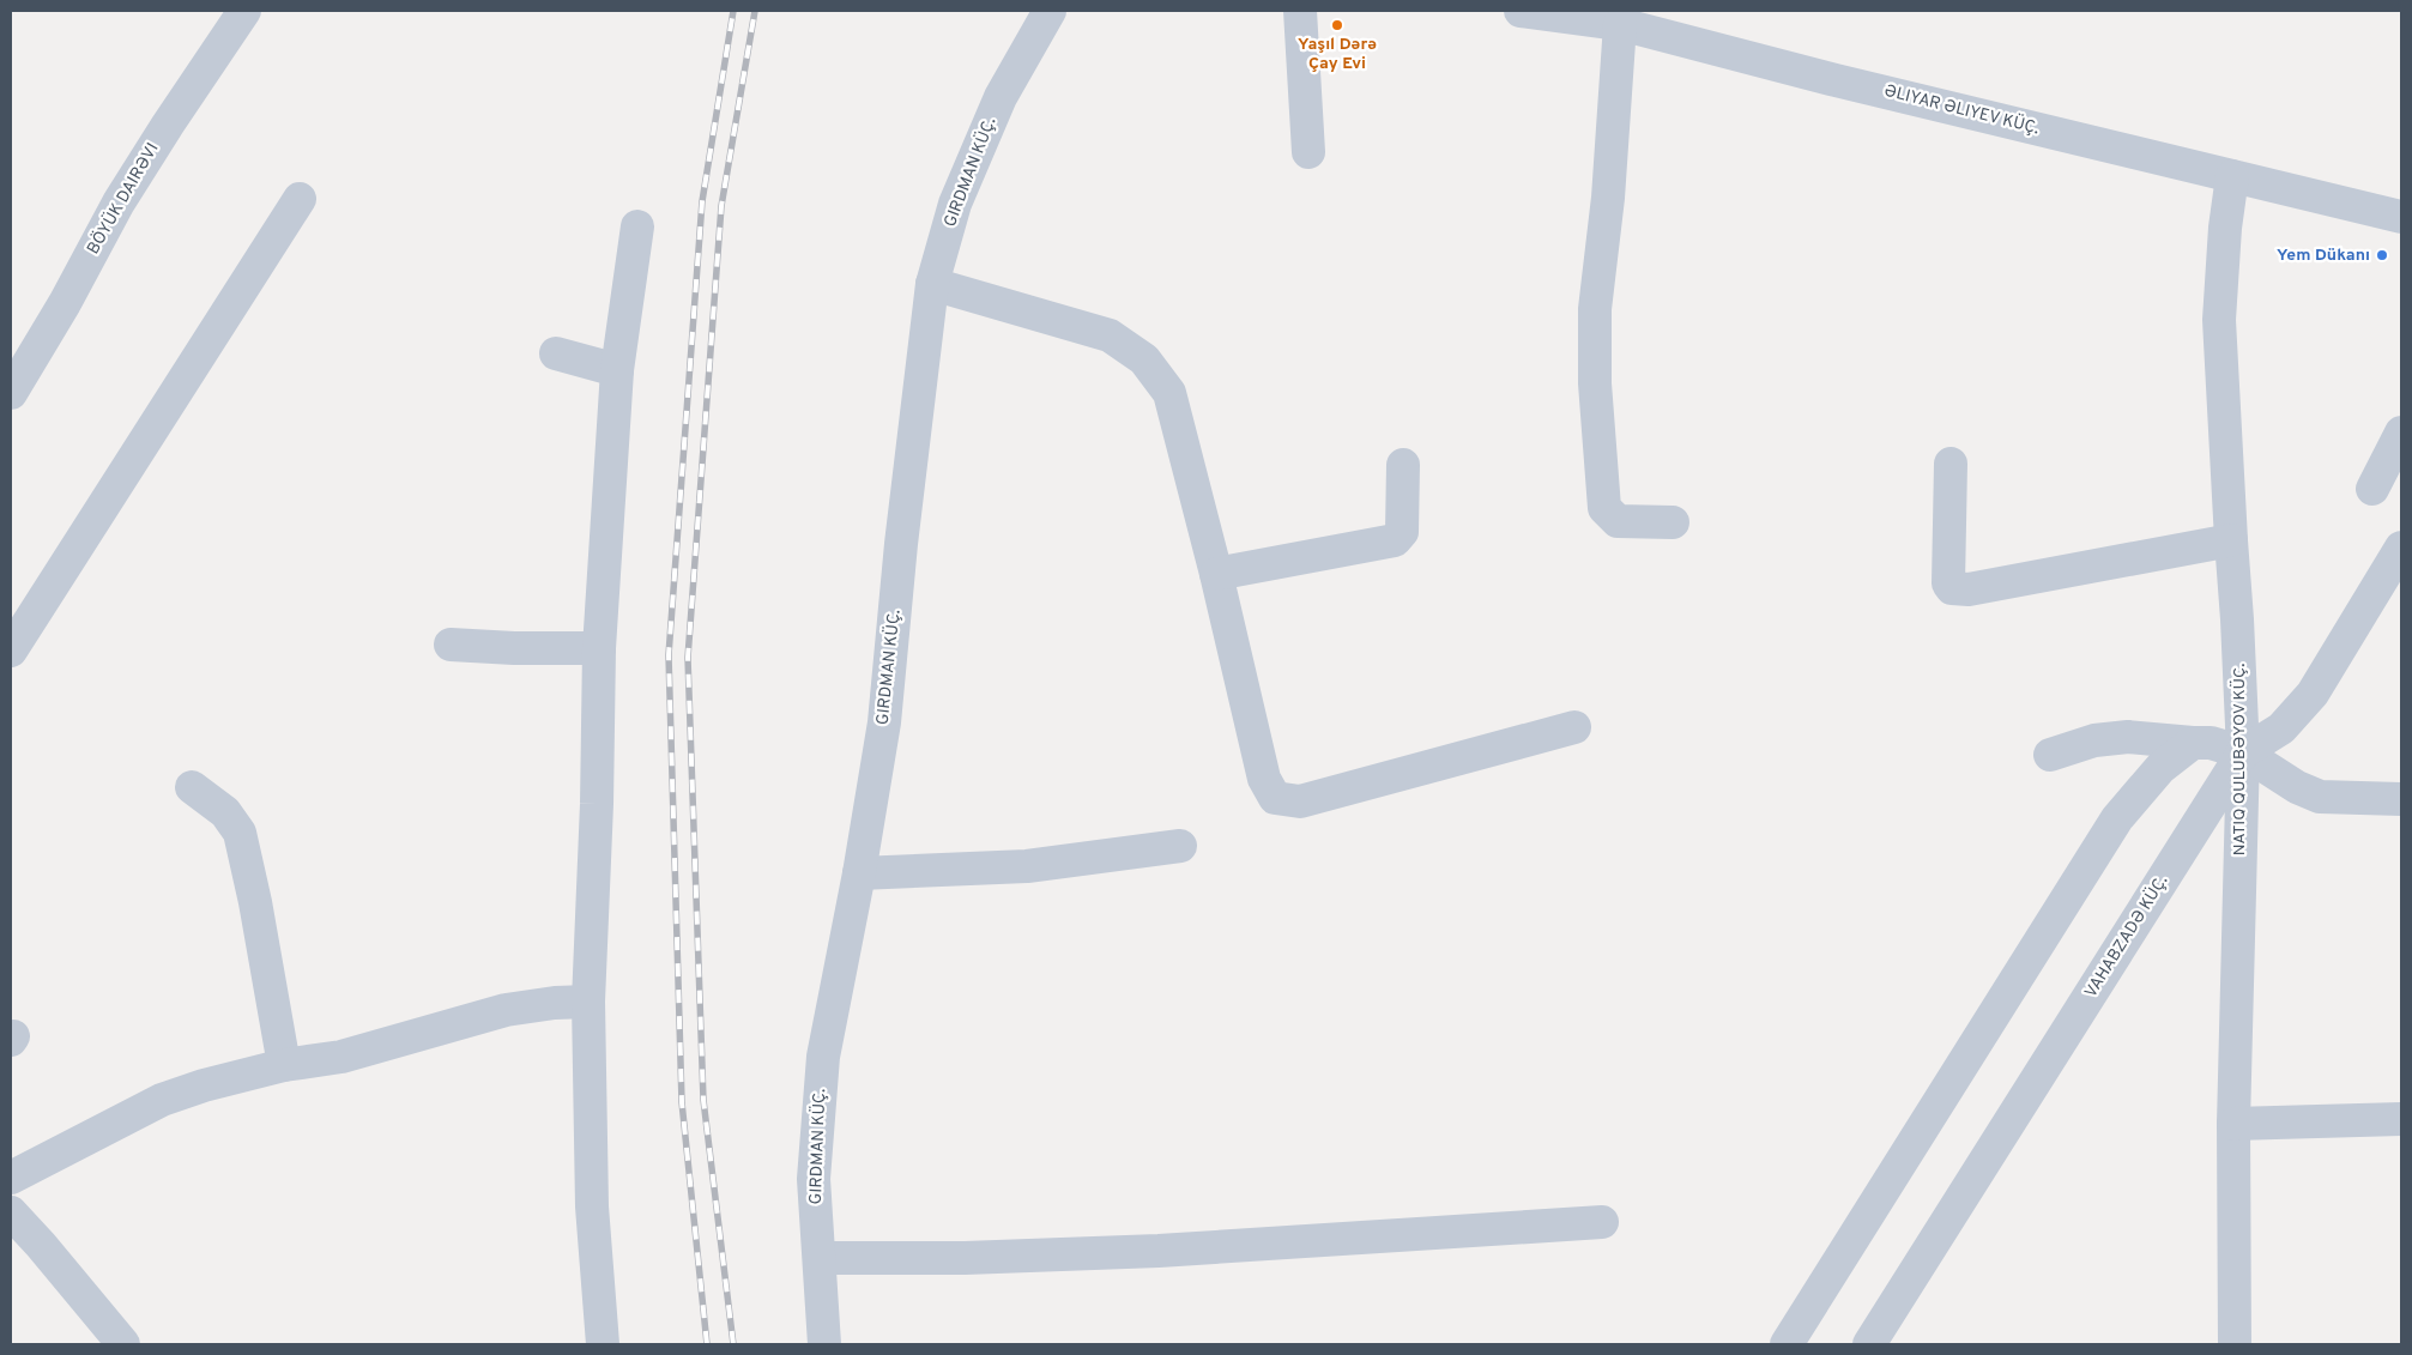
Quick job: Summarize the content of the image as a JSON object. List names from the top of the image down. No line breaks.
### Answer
{"streets":{"street":["ƏLIYAR ƏLIYEV KÜÇ.","GIRDMAN KÜÇ.","BÖYÜK DAIRƏVI","NATIQ QULUBƏYOV KÜÇ.","VAHABZADƏ KÜÇ."]},"crossings":[["ƏLIYAR ƏLIYEV KÜÇ.","NATIQ QULUBƏYOV KÜÇ."],["NATIQ QULUBƏYOV KÜÇ.","VAHABZADƏ KÜÇ."]],"places":["Yaşıl Dərə Çay Evi","Yem Dükanı"]}
